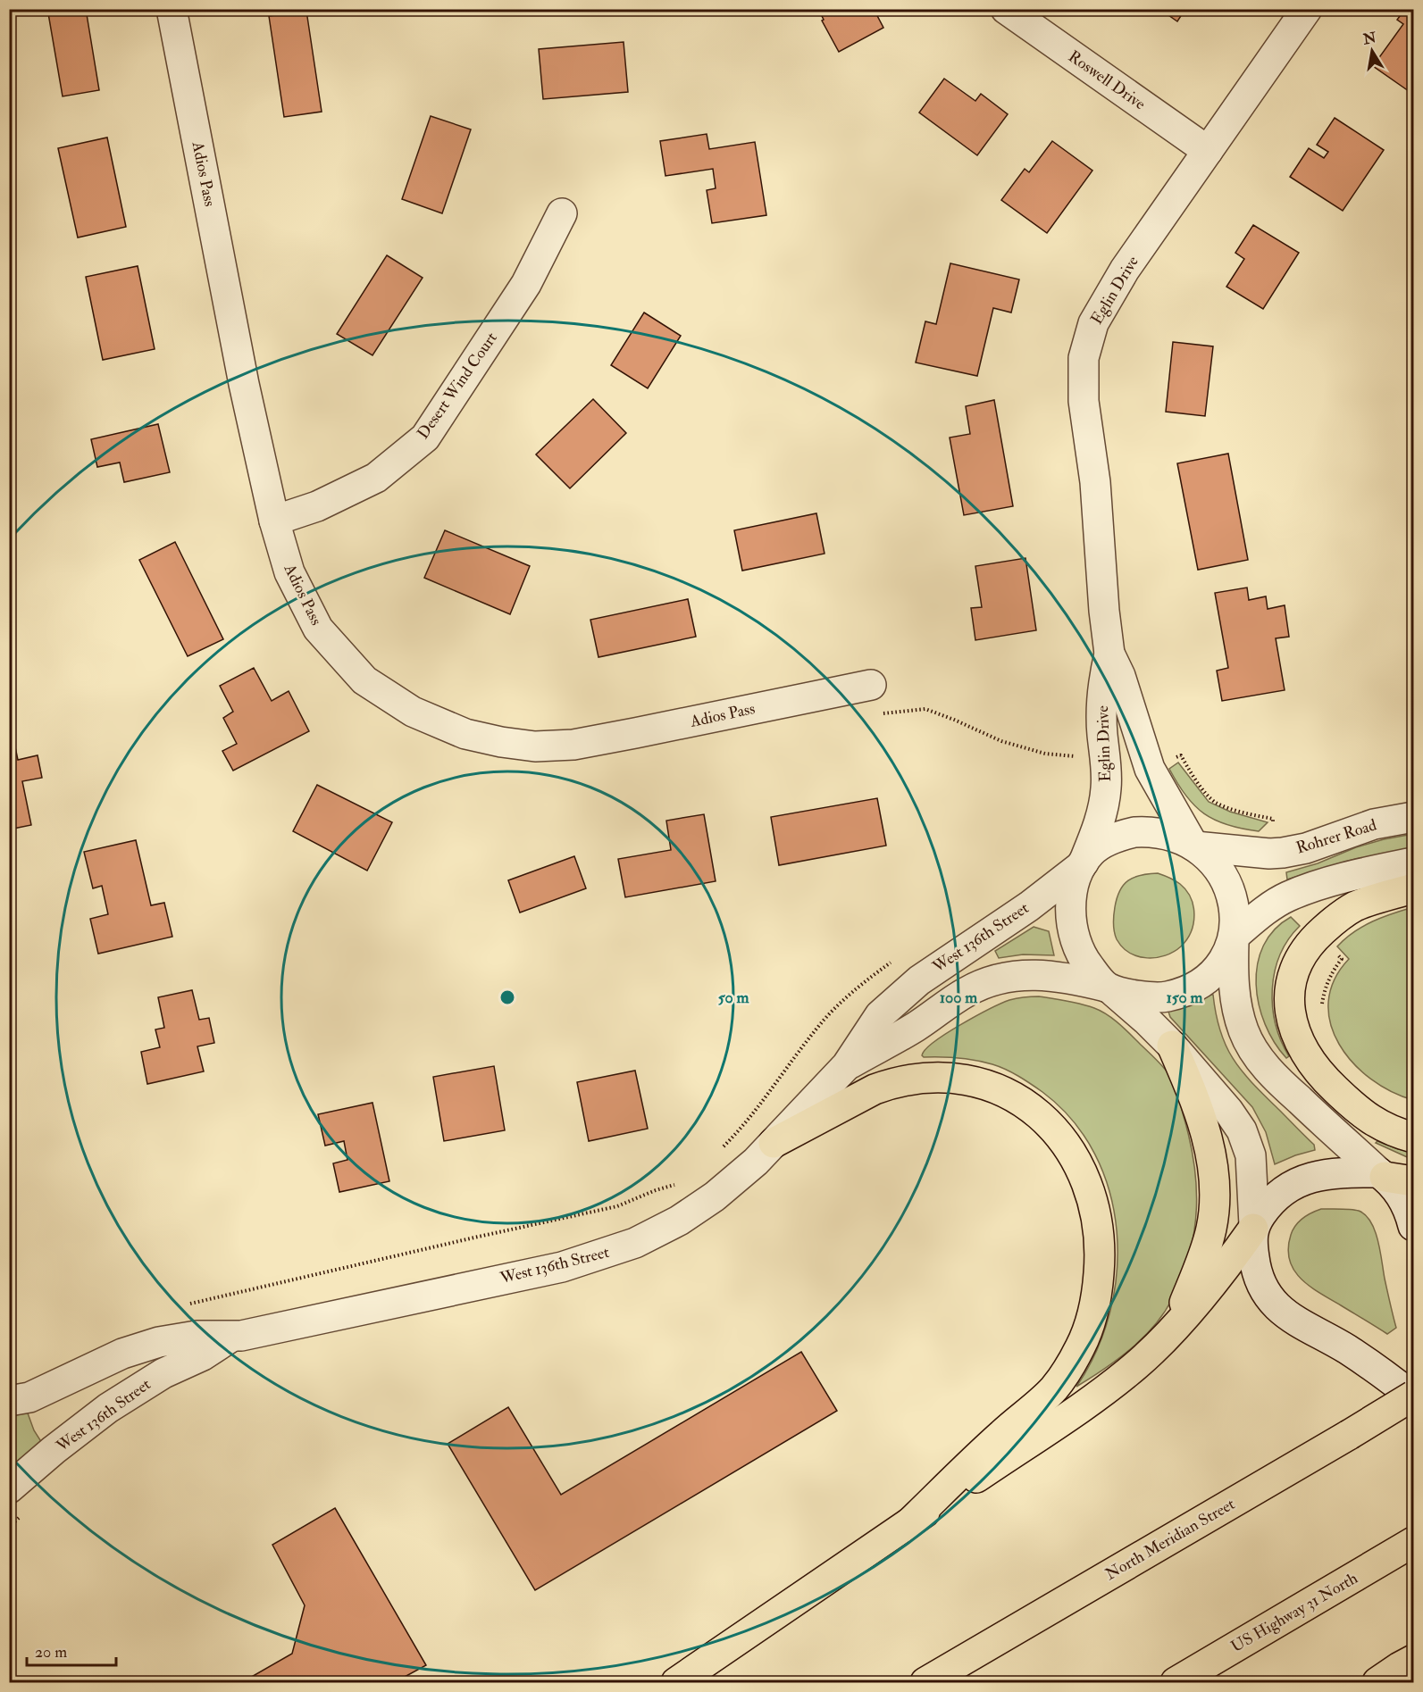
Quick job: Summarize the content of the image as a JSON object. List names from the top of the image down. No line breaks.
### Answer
{"streets":{"highway":["North Meridian Street","US Highway 31 North"],"street":["Roswell Drive","Adios Pass","Eglin Drive","Desert Wind Court","Rohrer Road","West 136th Street"]},"crossings":[["Roswell Drive","Eglin Drive"],["Adios Pass","Desert Wind Court"],["Eglin Drive","Rohrer Road"],["Eglin Drive","West 136th Street"],["Rohrer Road","West 136th Street"],["West 136th Street","North Meridian Street"]],"scale_bar":"20 m","north":"top","rings":["50 m","100 m","150 m"]}
